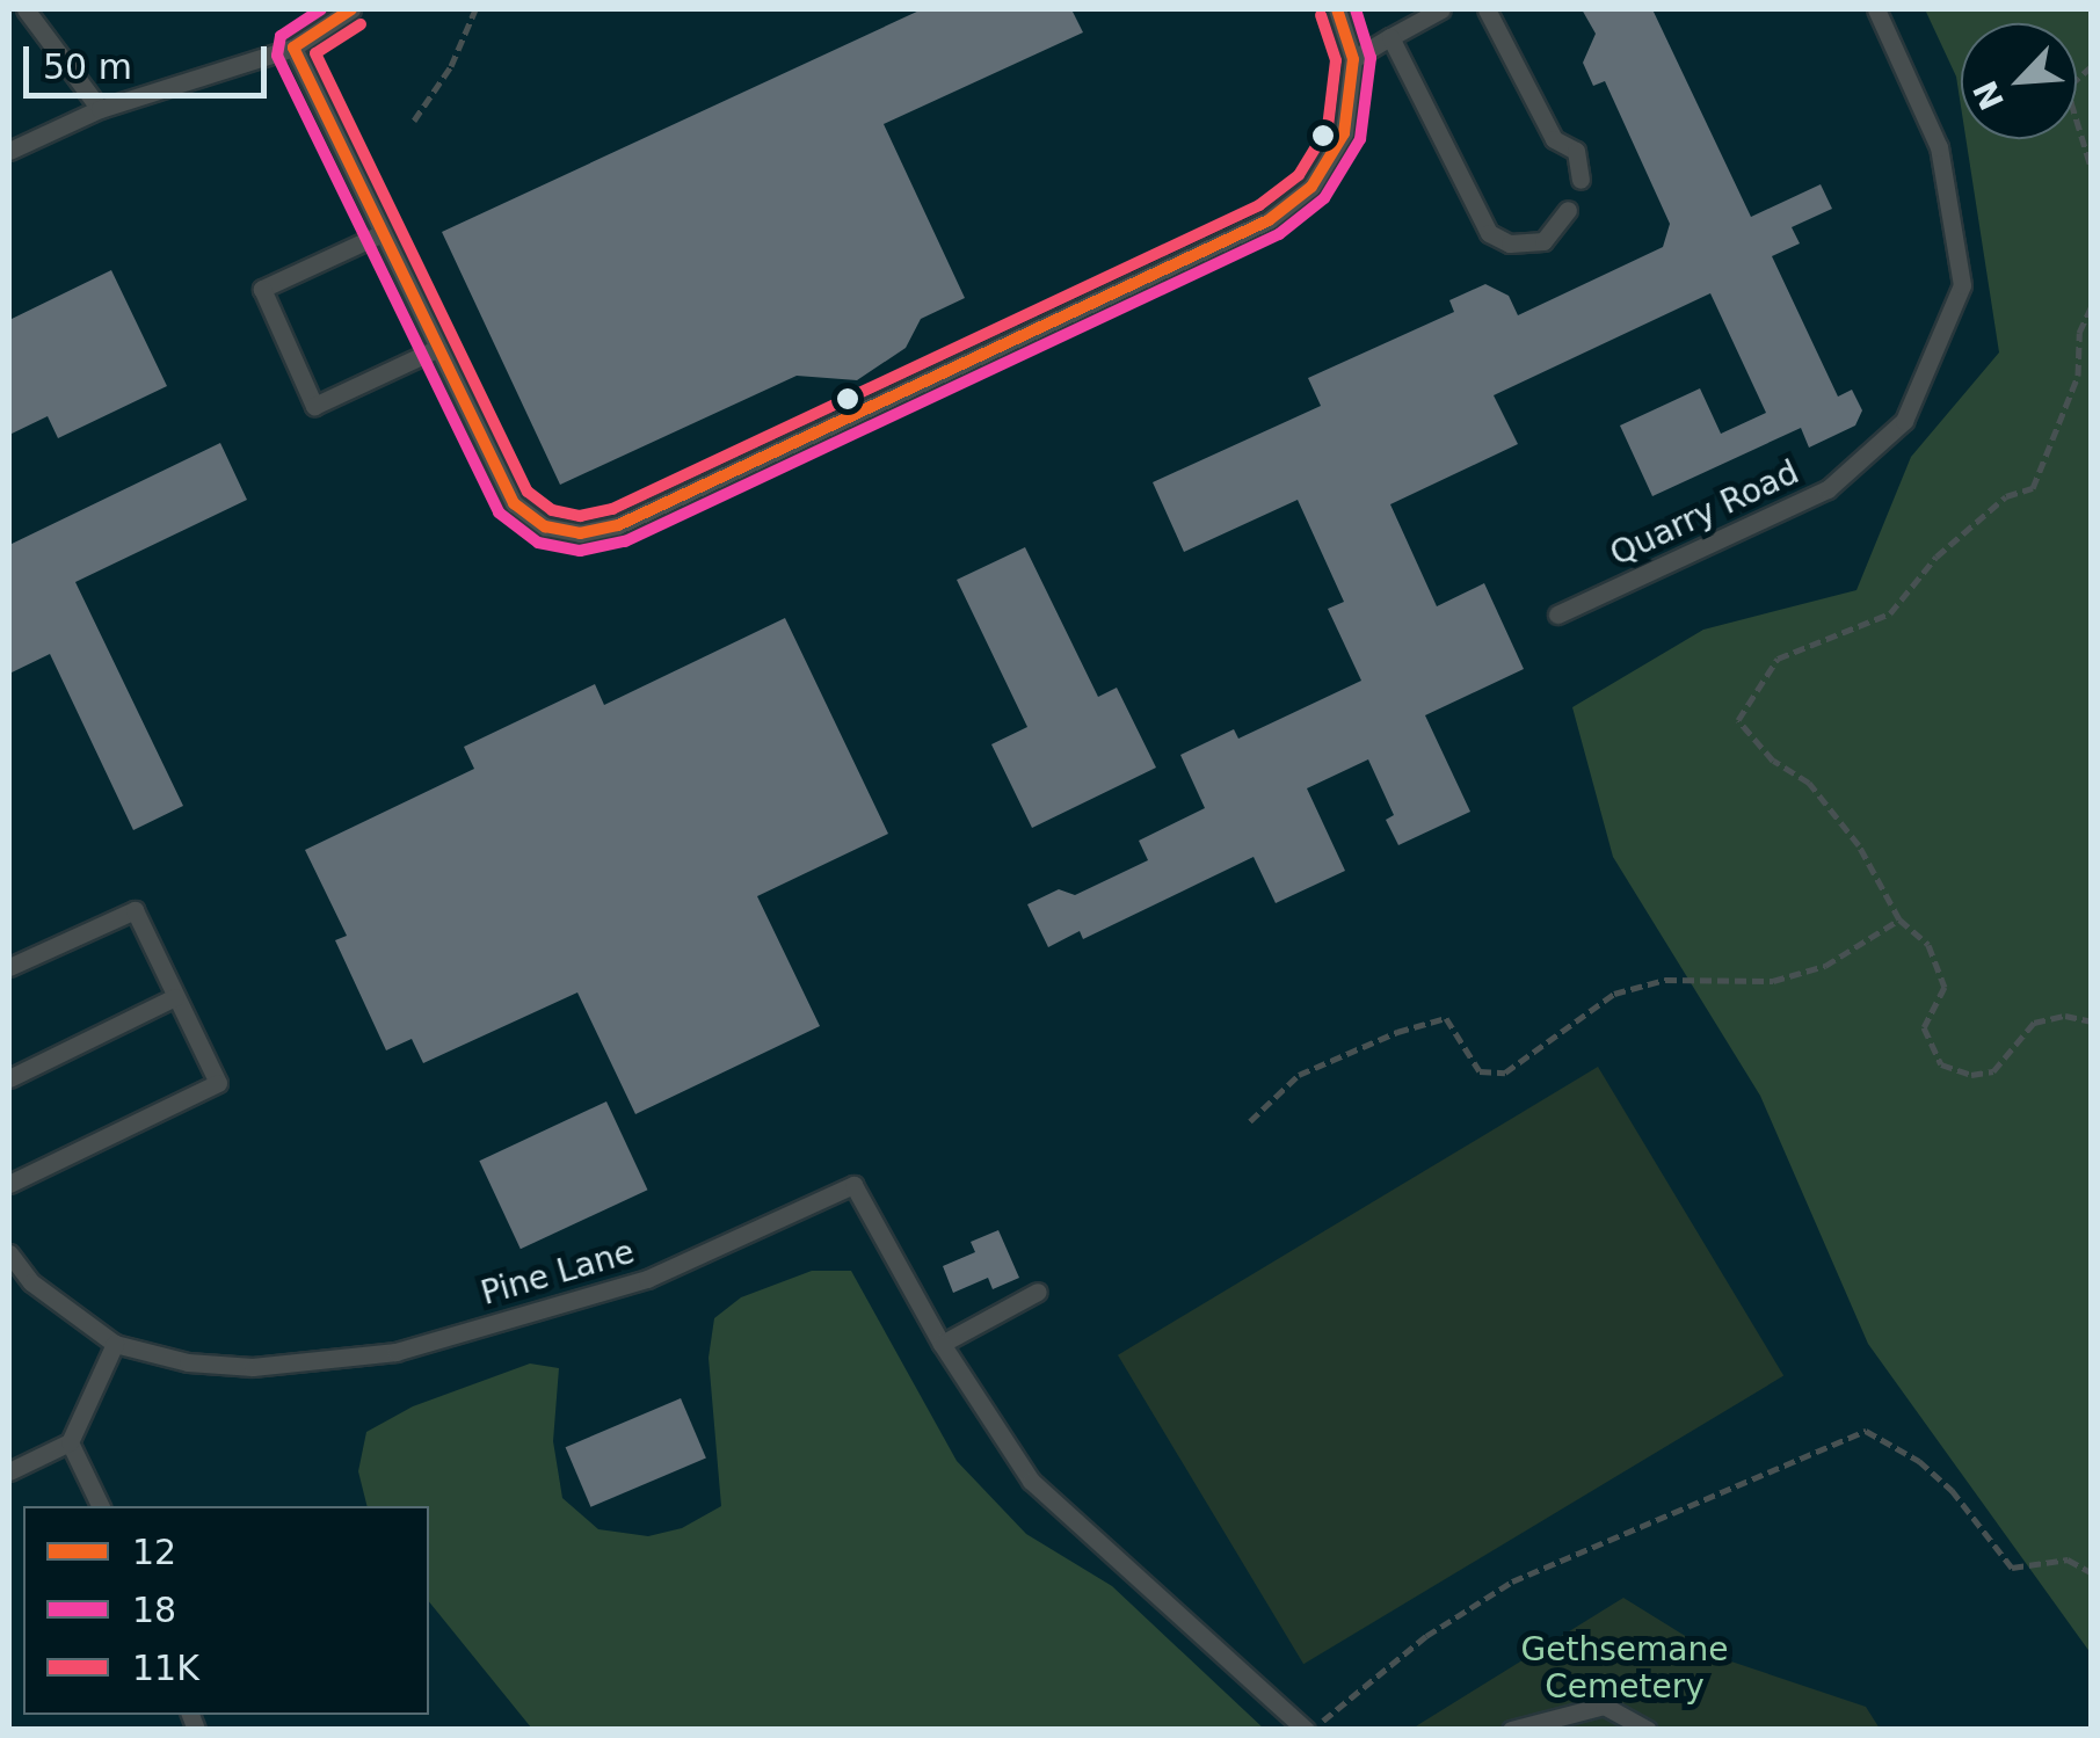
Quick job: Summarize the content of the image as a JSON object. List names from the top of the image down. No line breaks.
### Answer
{"streets":{"lane":["Quarry Road","Pine Lane"]},"parks":["Gethsemane Cemetery"],"lines":["transit line 12","transit line 18","transit line 11K"],"legend":["12","18","11K"],"scale_bar":"50 m","north":"bottom left"}
